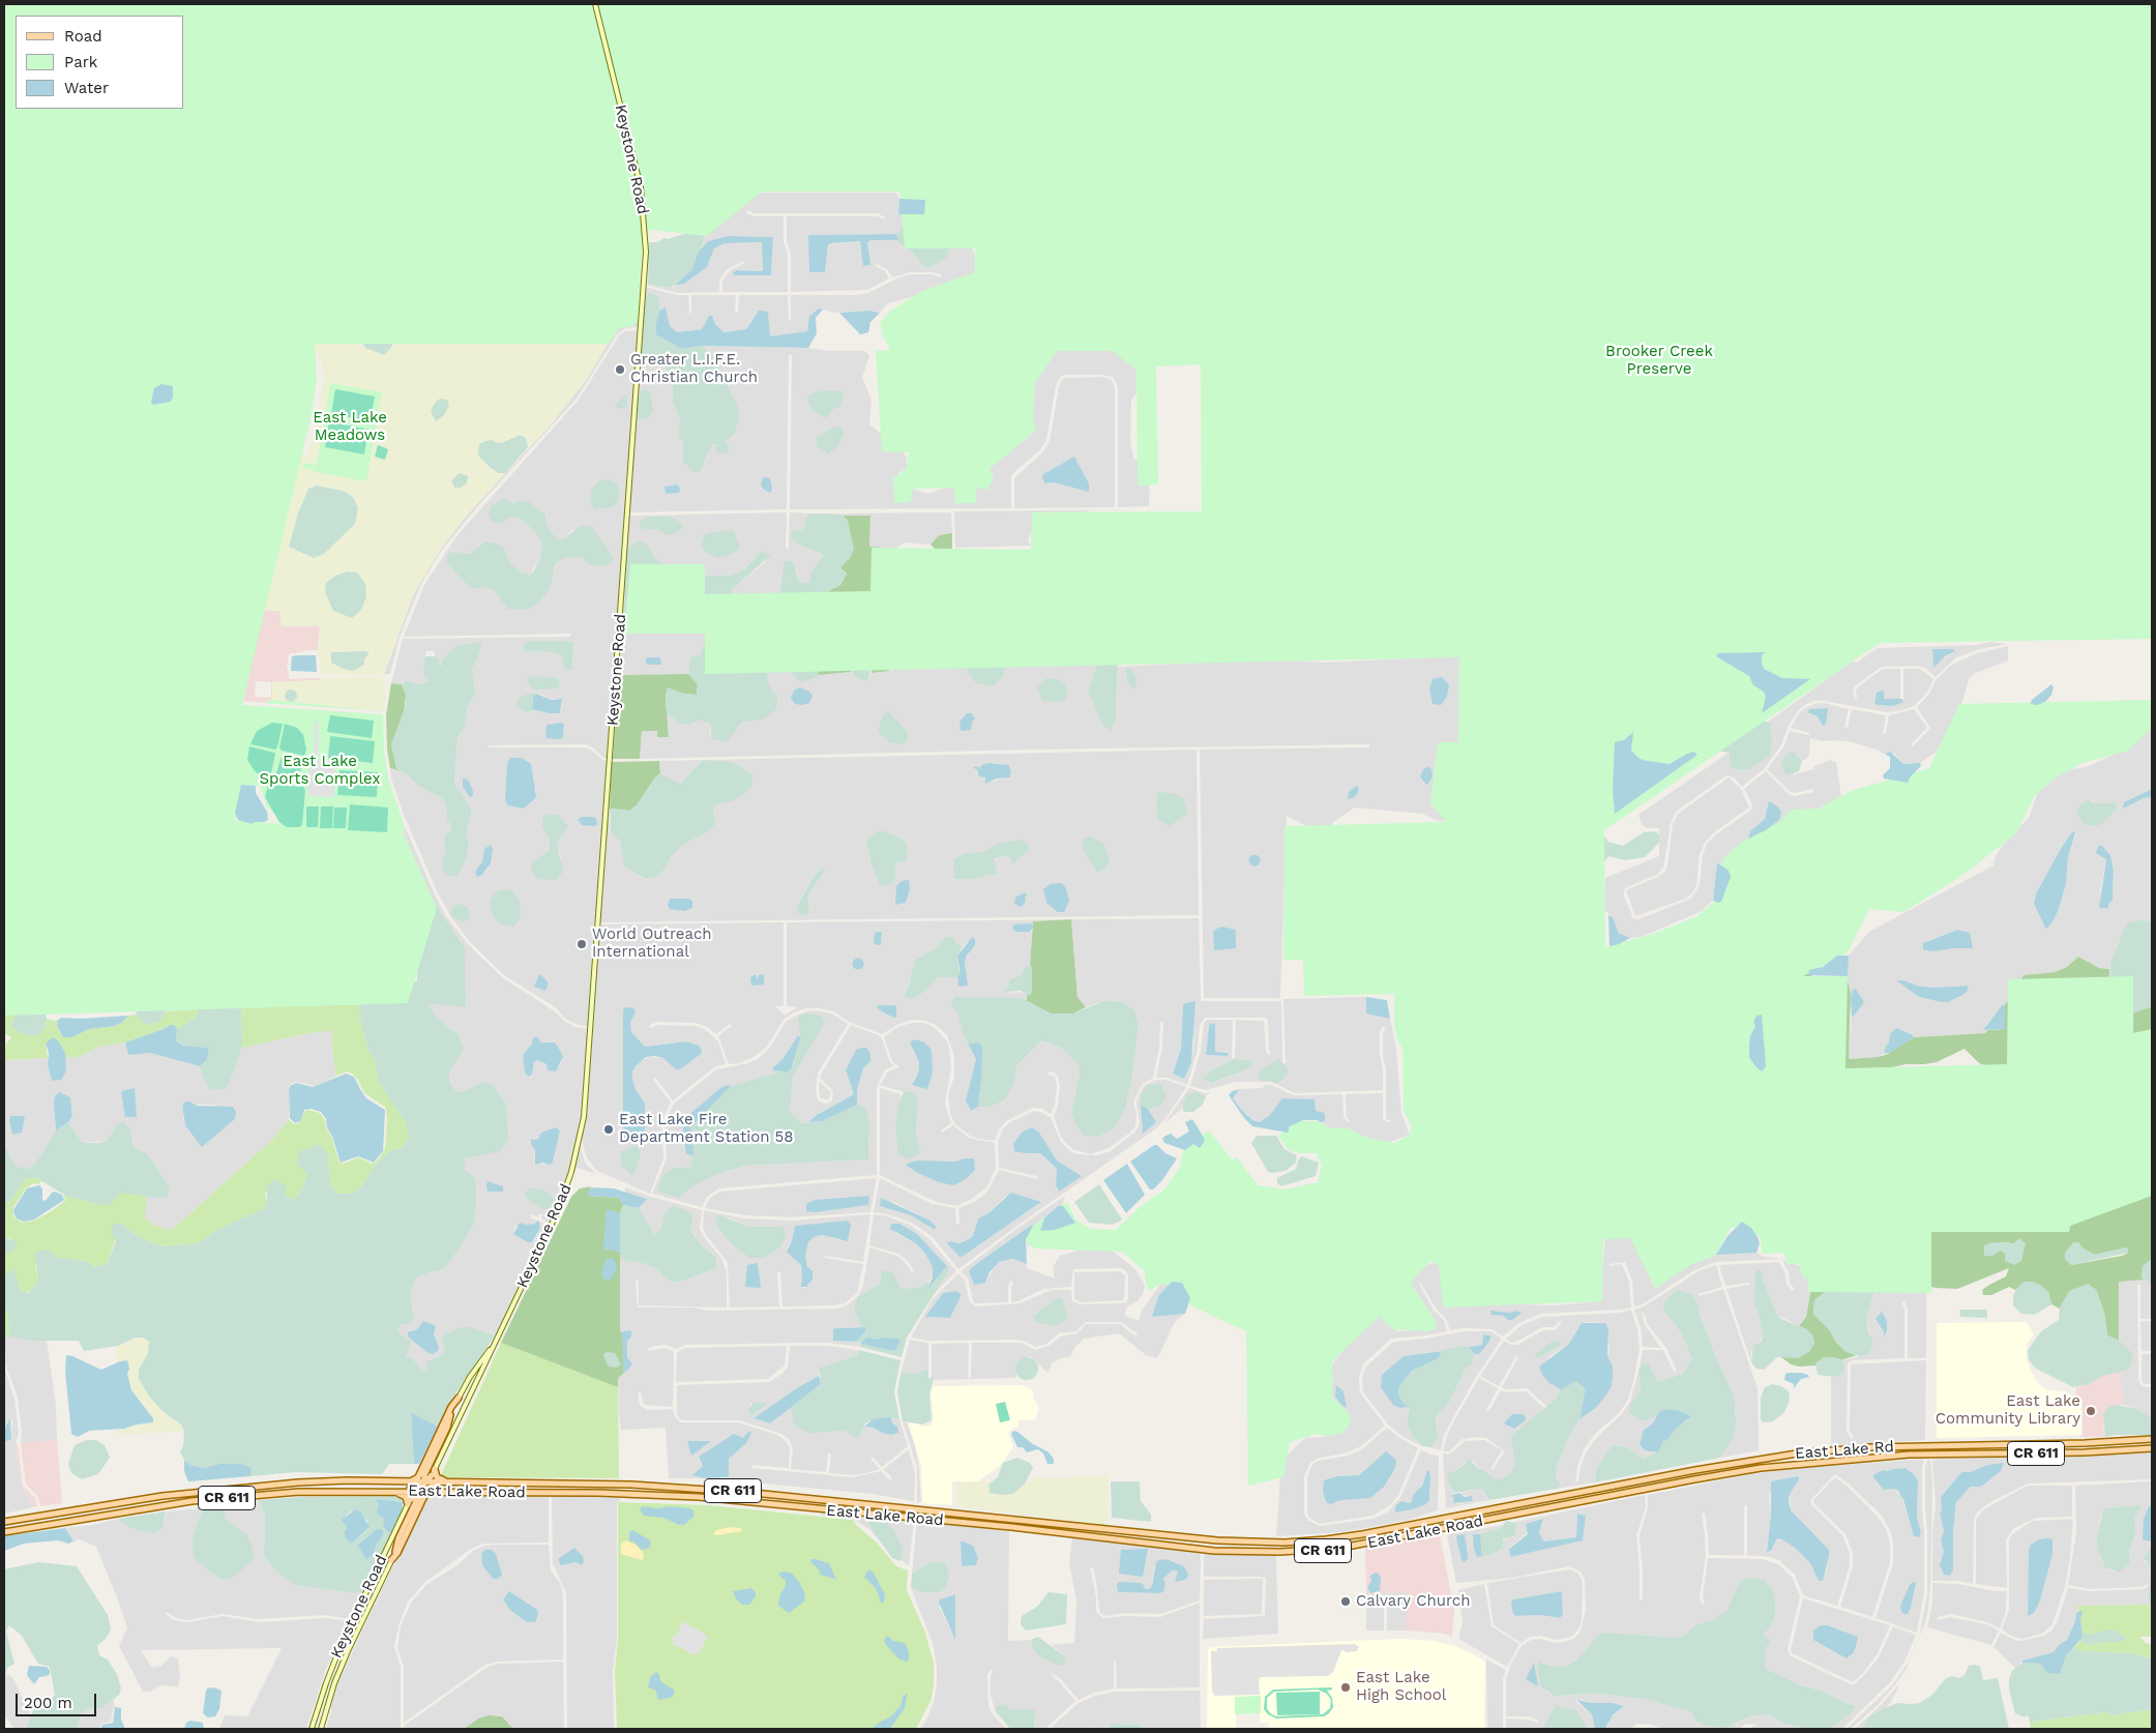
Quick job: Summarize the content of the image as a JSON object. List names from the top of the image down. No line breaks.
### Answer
{"streets":{"main road":["Keystone Road","East Lake Rd","CR 611","East Lake Road"]},"crossings":[["East Lake Rd","East Lake Road"]],"parks":["Brooker Creek Preserve","East Lake Meadows","East Lake Sports Complex"],"places":["Greater L.I.F.E. Christian Church","World Outreach International","East Lake Fire Department Station 58","East Lake Community Library","Calvary Church","East Lake High School"],"legend":["Road","Park","Water"],"scale_bar":"200 m"}
